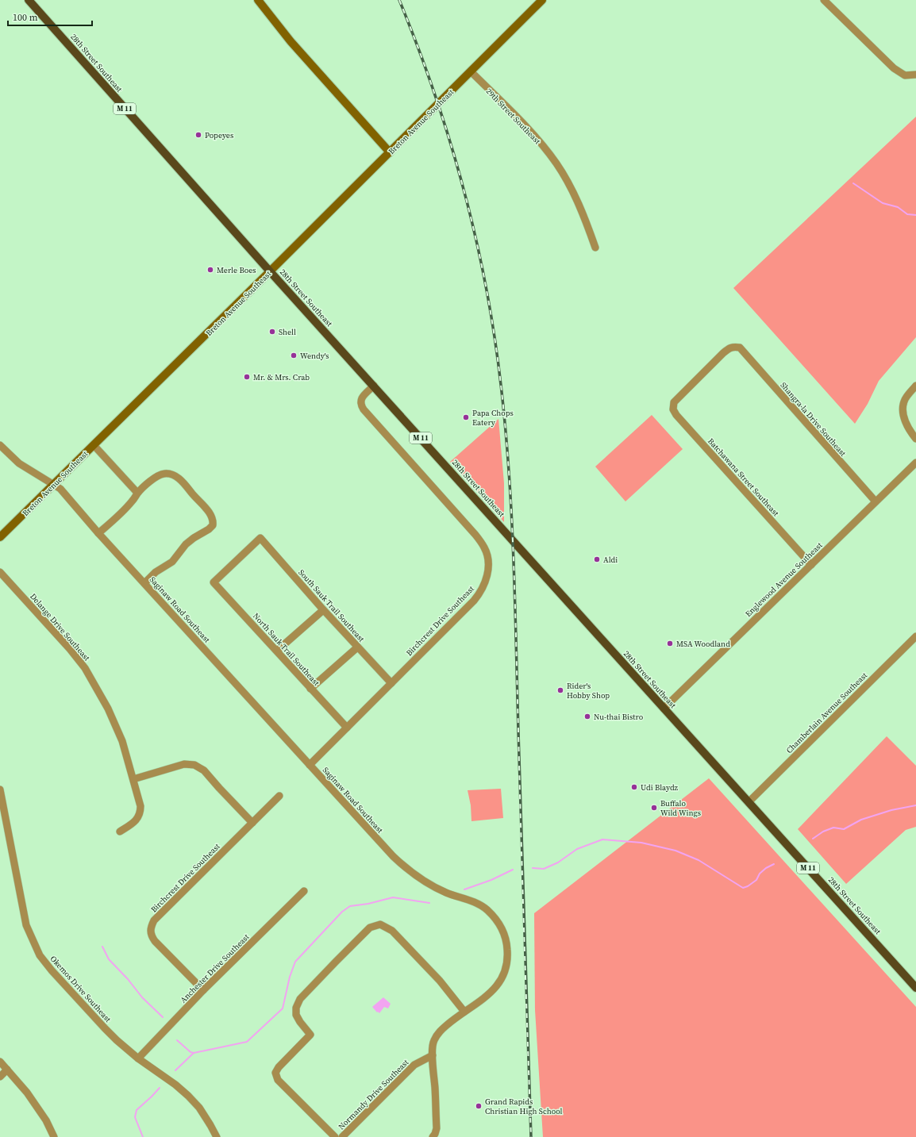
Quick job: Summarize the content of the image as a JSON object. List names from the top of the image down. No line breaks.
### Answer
{"streets":{"main road":["28th Street Southeast","M 11","Breton Avenue Southeast"],"street":["29th Street Southeast","Shangra-la Drive Southeast","Batchawana Street Southeast","Englewood Avenue Southeast","South Sauk Trail Southeast","Saginaw Road Southeast","Birchcrest Drive Southeast","Delange Drive Southeast","North Sauk Trail Southeast","Chamberlain Avenue Southeast","Anchester Drive Southeast","Okemos Drive Southeast","Normandy Drive Southeast"]},"crossings":[["28th Street Southeast","Breton Avenue Southeast"],["28th Street Southeast","Englewood Avenue Southeast"],["28th Street Southeast","Birchcrest Drive Southeast"],["28th Street Southeast","Chamberlain Avenue Southeast"],["29th Street Southeast","Breton Avenue Southeast"],["Breton Avenue Southeast","Saginaw Road Southeast"],["Shangra-la Drive Southeast","Batchawana Street Southeast"],["Shangra-la Drive Southeast","Englewood Avenue Southeast"],["Batchawana Street Southeast","Englewood Avenue Southeast"],["South Sauk Trail Southeast","Birchcrest Drive Southeast"],["South Sauk Trail Southeast","North Sauk Trail Southeast"],["Saginaw Road Southeast","Birchcrest Drive Southeast"],["Saginaw Road Southeast","Normandy Drive Southeast"],["Birchcrest Drive Southeast","North Sauk Trail Southeast"],["Birchcrest Drive Southeast","Anchester Drive Southeast"],["Anchester Drive Southeast","Okemos Drive Southeast"]],"places":["Popeyes","Merle Boes","Shell","Wendy's","Mr. & Mrs. Crab","Papa Chops Eatery","Aldi","MSA Woodland","Rider's Hobby Shop","Nu-thai Bistro","Udi Blaydz","Buffalo Wild Wings","Grand Rapids Christian High School"],"scale_bar":"100 m"}
